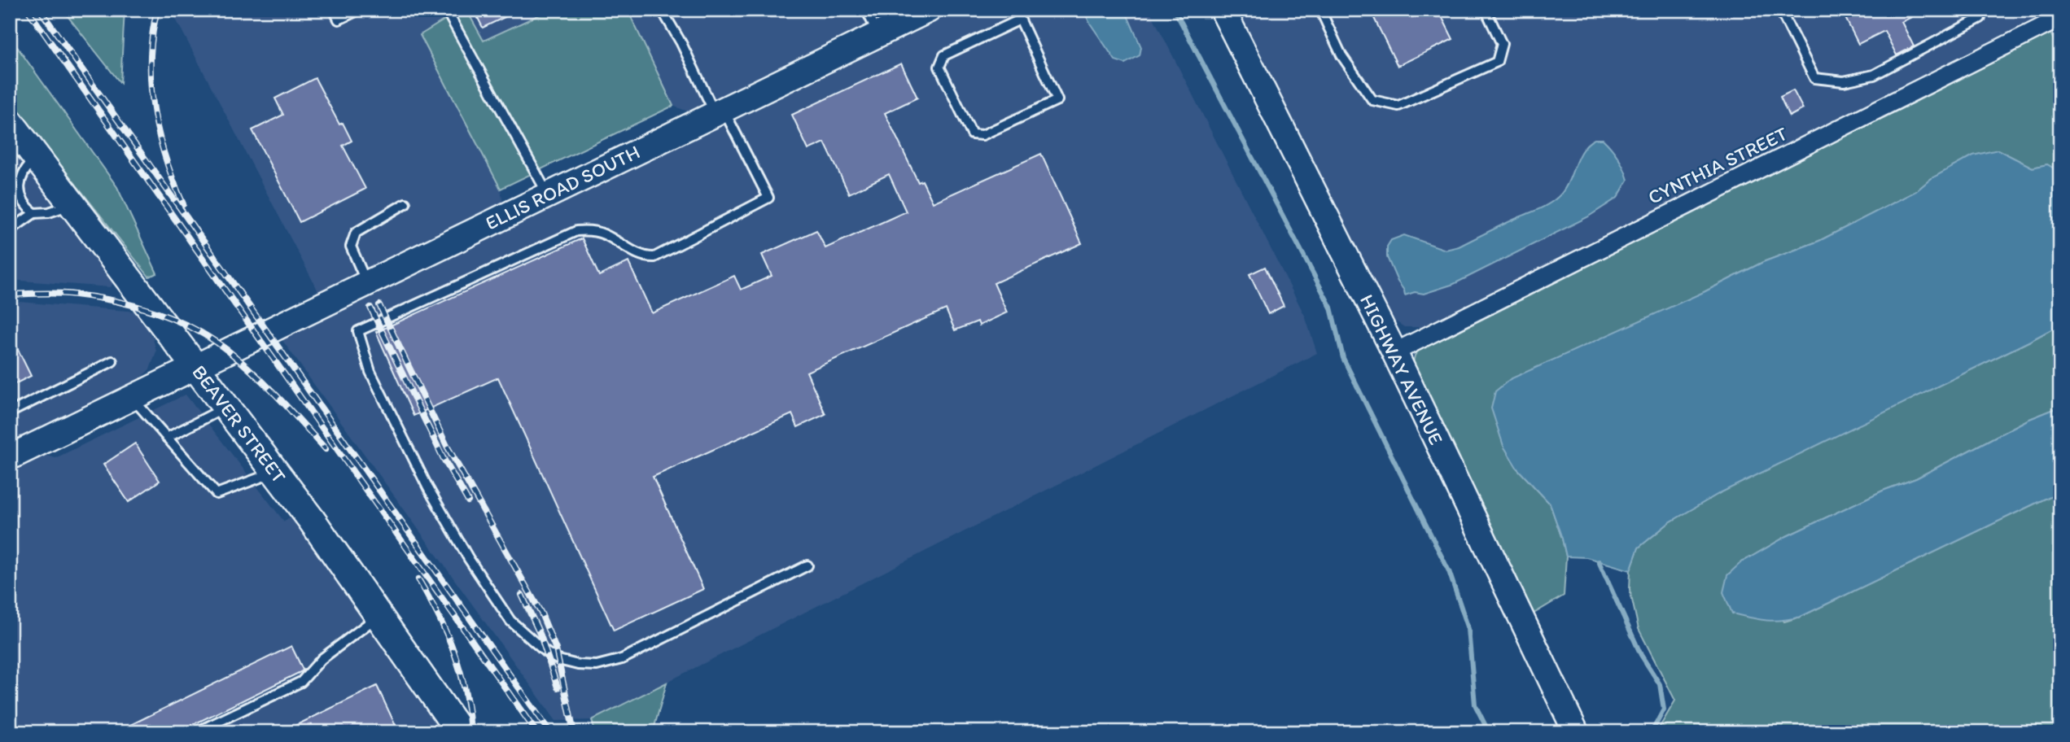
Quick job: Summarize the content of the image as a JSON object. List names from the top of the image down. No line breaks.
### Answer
{"streets":{"main road":["BEAVER STREET"],"street":["CYNTHIA STREET","ELLIS ROAD SOUTH","HIGHWAY AVENUE"]},"crossings":[["CYNTHIA STREET","HIGHWAY AVENUE"],["ELLIS ROAD SOUTH","BEAVER STREET"]]}
